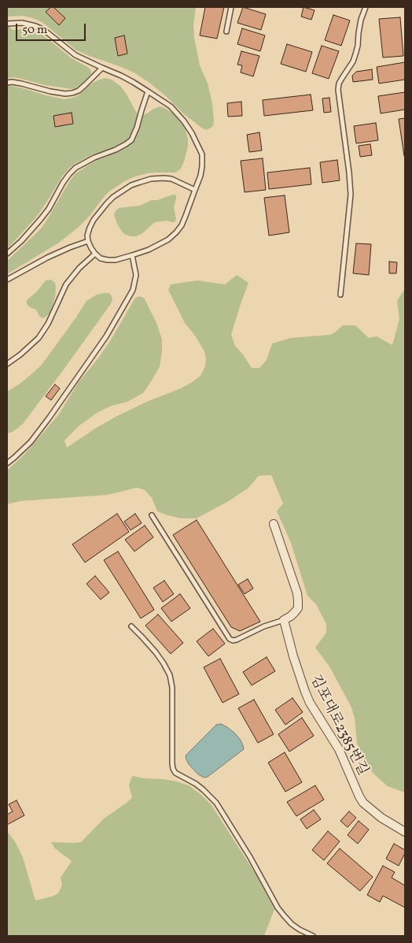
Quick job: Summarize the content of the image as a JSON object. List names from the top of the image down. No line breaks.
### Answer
{"streets":{"street":["김포대로2385번길"]},"scale_bar":"50 m"}
